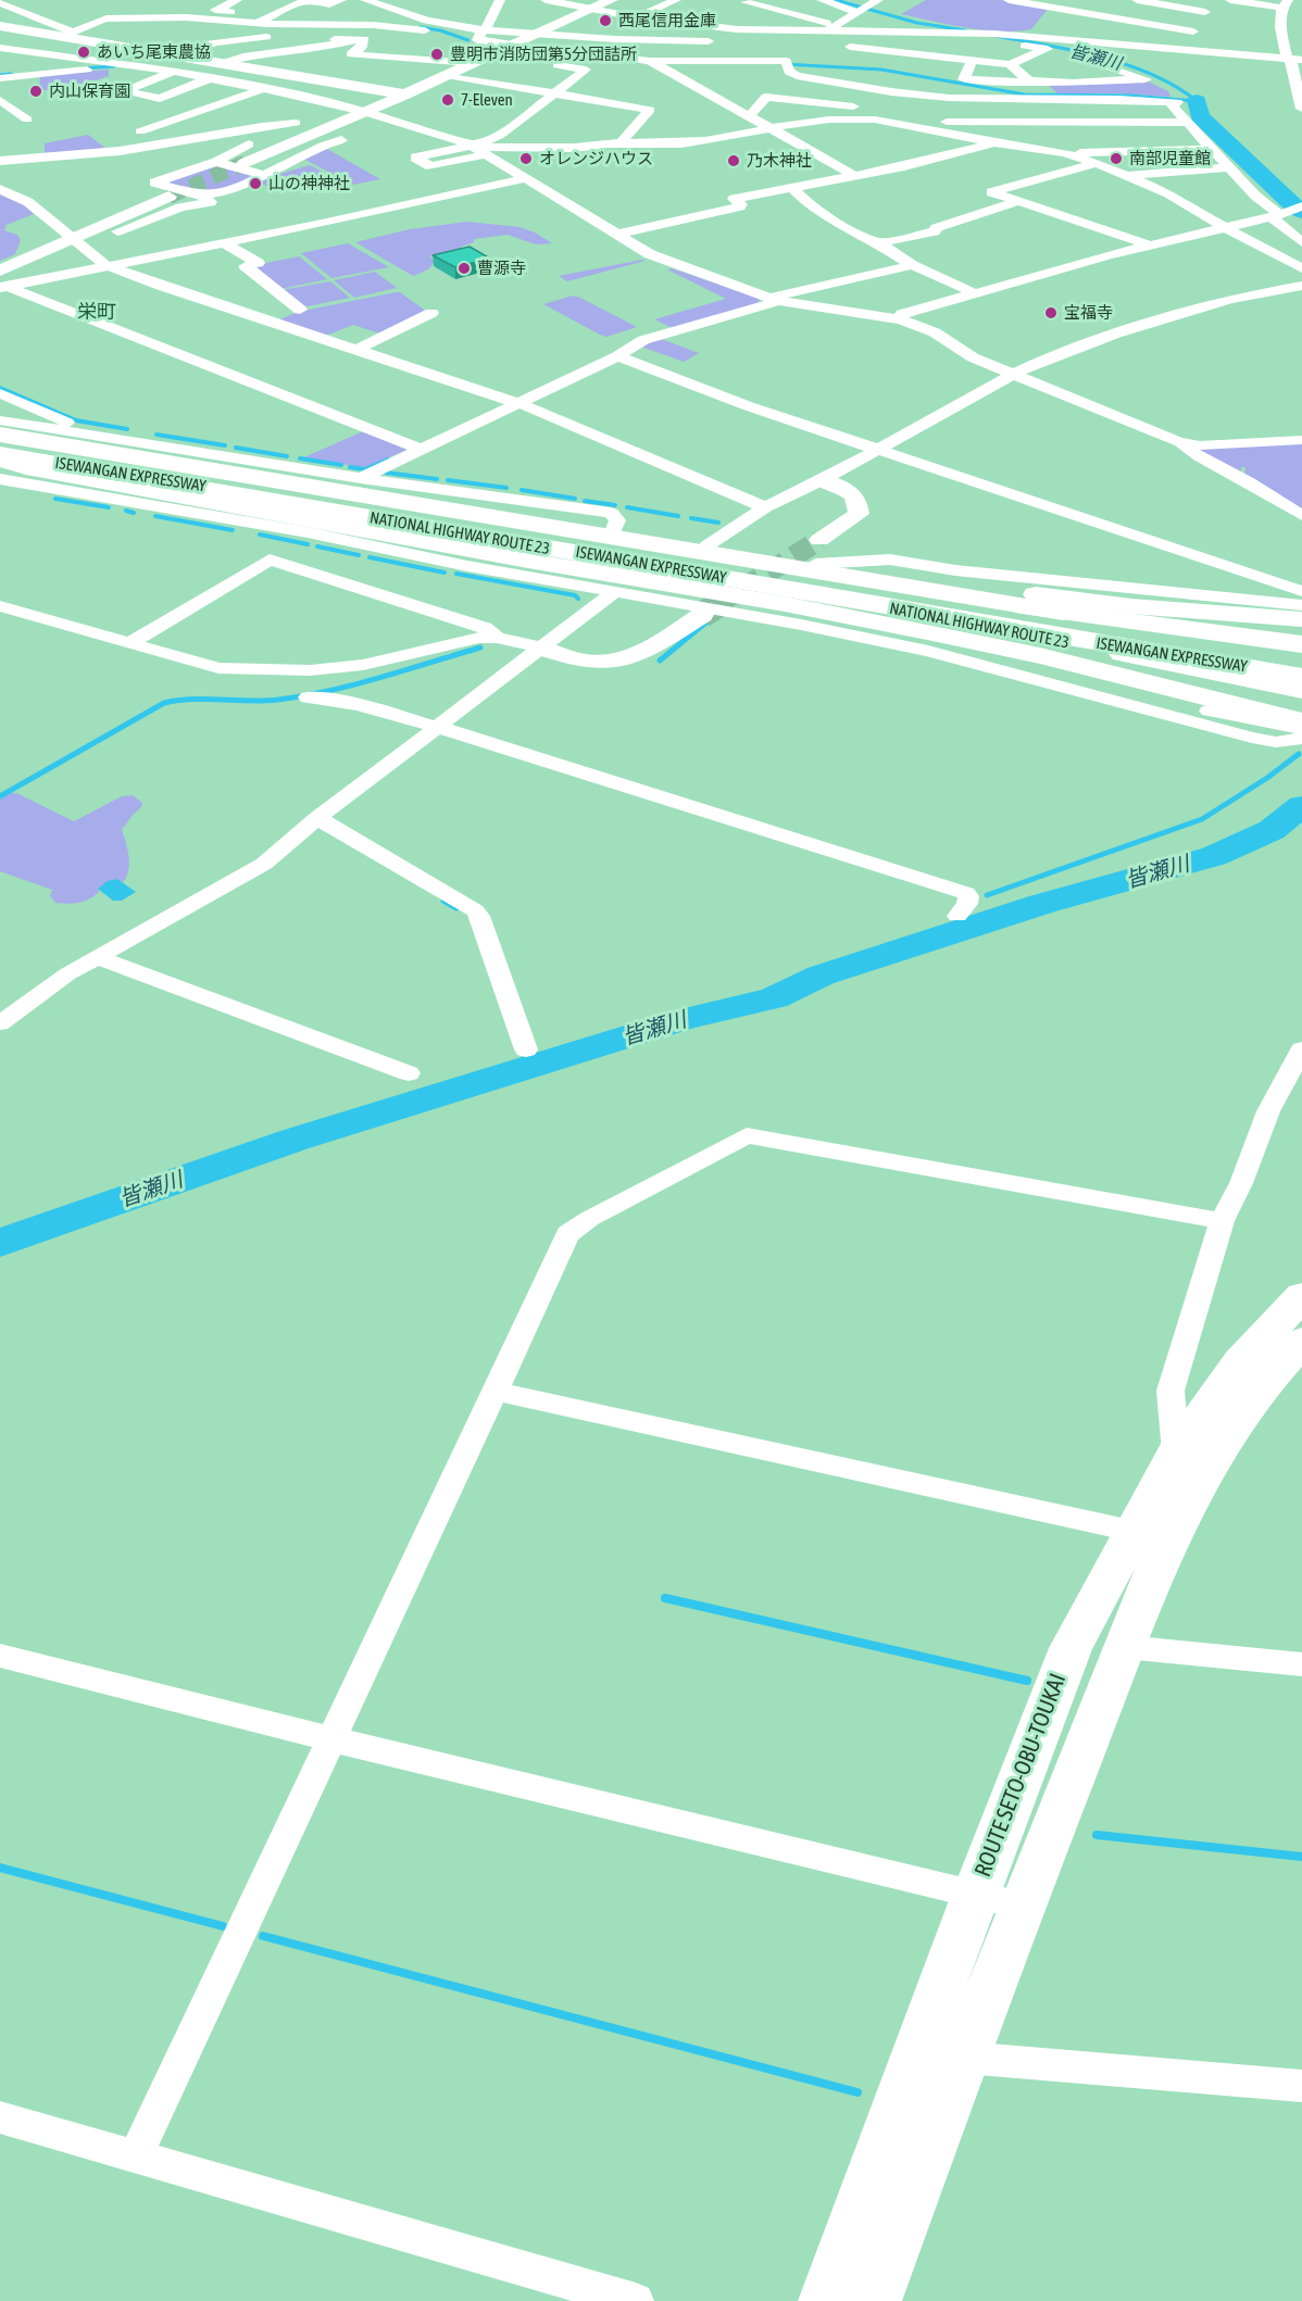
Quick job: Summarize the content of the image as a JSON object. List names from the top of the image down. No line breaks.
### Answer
{"streets":{"main road":["ISEWANGAN EXPRESSWAY","NATIONAL HIGHWAY ROUTE 23","ROUTE SETO-OBU-TOUKAI"]},"crossings":[["ISEWANGAN EXPRESSWAY","NATIONAL HIGHWAY ROUTE 23"]],"districts":["栄町"],"water":["皆瀬川"],"places":["西尾信用金庫","あいち尾東農協","豊明市消防団第5分団詰所","内山保育園","7-Eleven","オレンジハウス","南部児童館","乃木神社","山の神神社","曹源寺","宝福寺"]}
